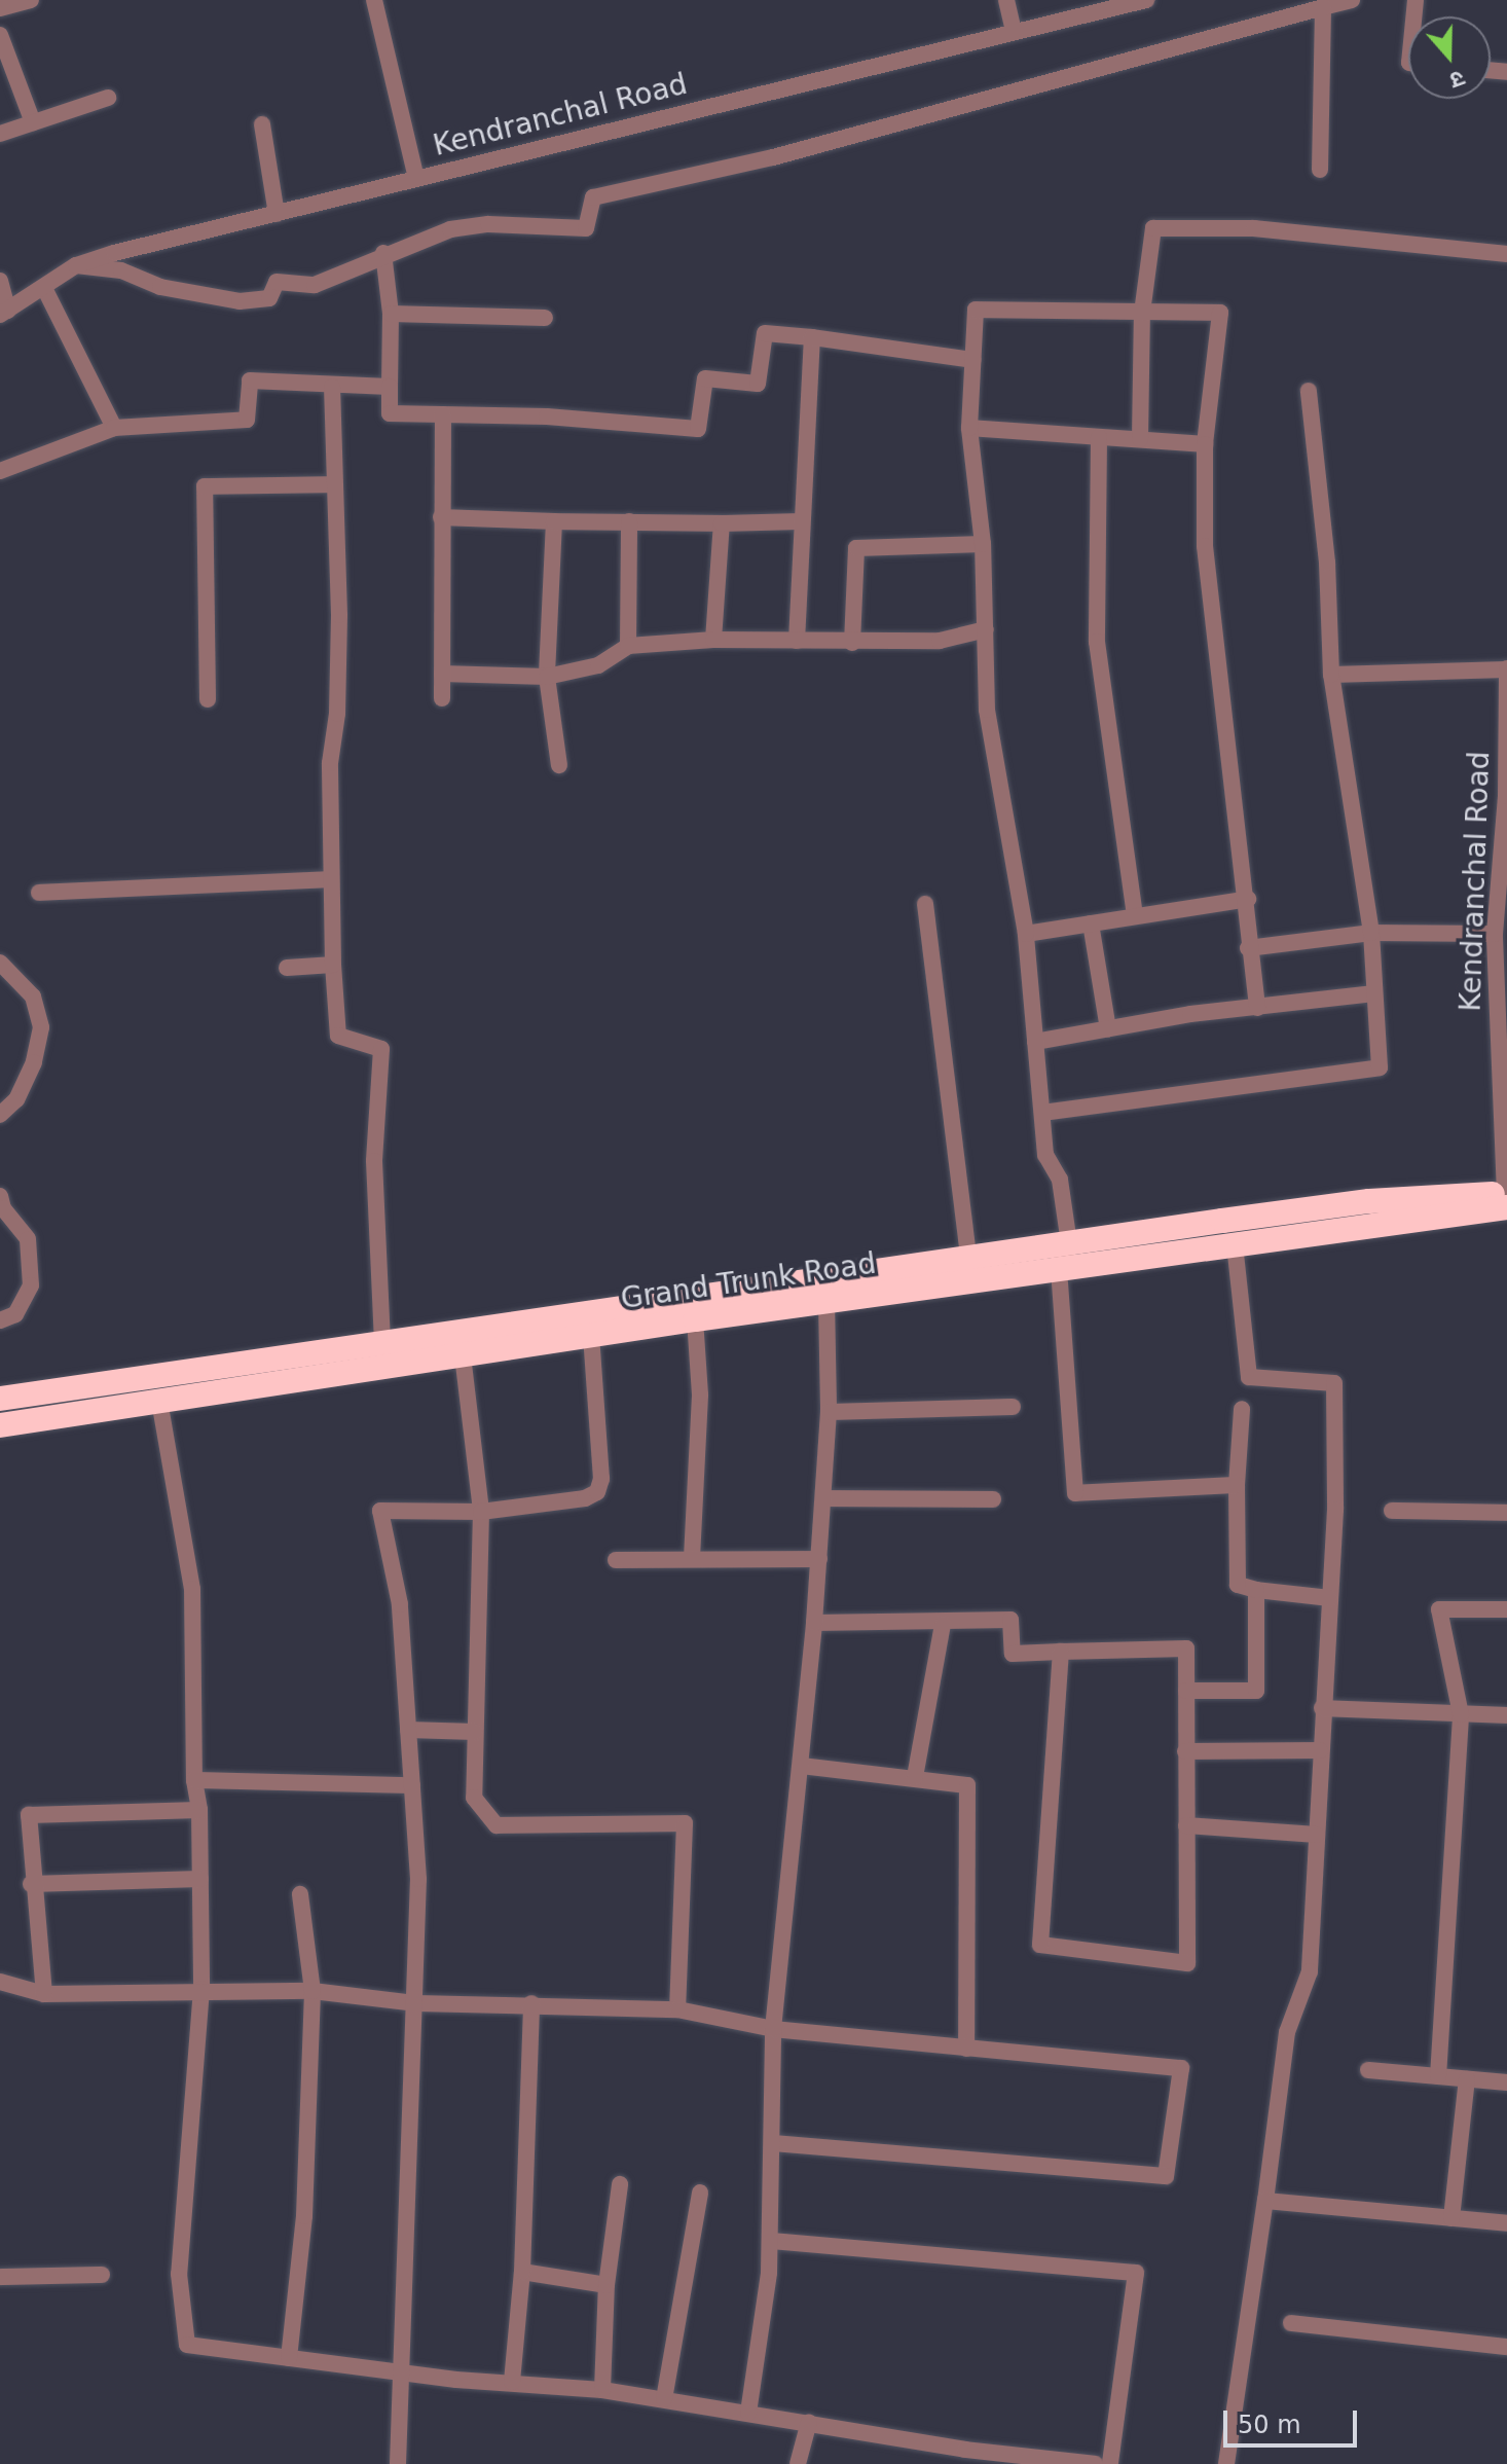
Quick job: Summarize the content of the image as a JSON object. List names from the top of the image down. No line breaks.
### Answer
{"streets":{"highway":["Grand Trunk Road"],"street":["Kendranchal Road"]},"crossings":[["Kendranchal Road","Grand Trunk Road"]],"scale_bar":"50 m","north":"bottom"}
